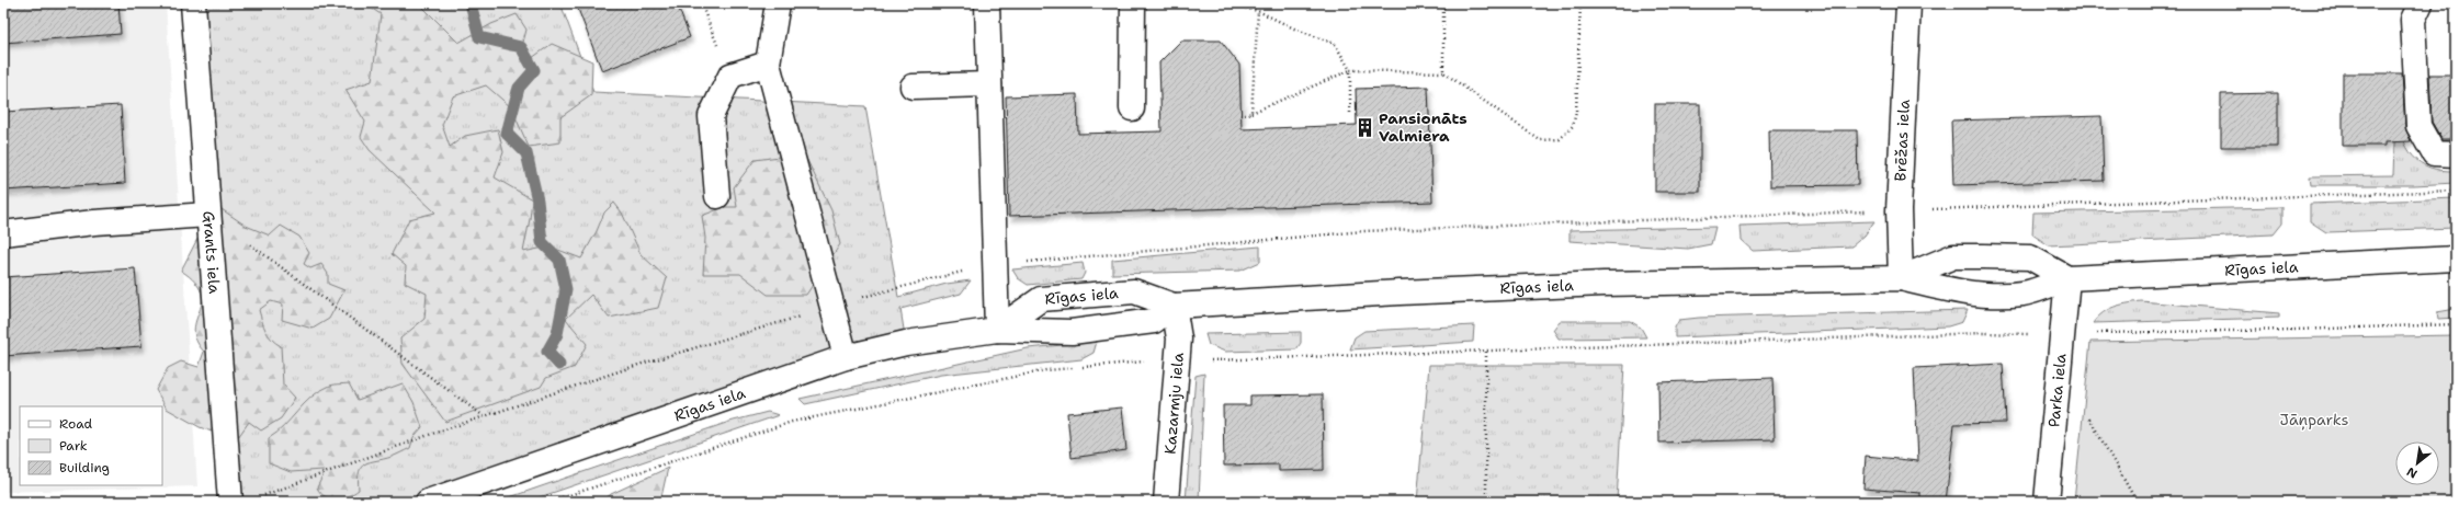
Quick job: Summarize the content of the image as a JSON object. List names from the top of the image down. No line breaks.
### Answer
{"streets":{"main road":["Brēžas iela","Grants iela","Rīgas iela","Parka iela","Kazarmju iela"]},"crossings":[["Brēžas iela","Rīgas iela"],["Rīgas iela","Parka iela"],["Rīgas iela","Kazarmju iela"]],"parks":["Jāņparks"],"places":{"building":["Pansionāts Valmiera"]},"legend":["Road","Park","Building"],"north":"bottom left"}
